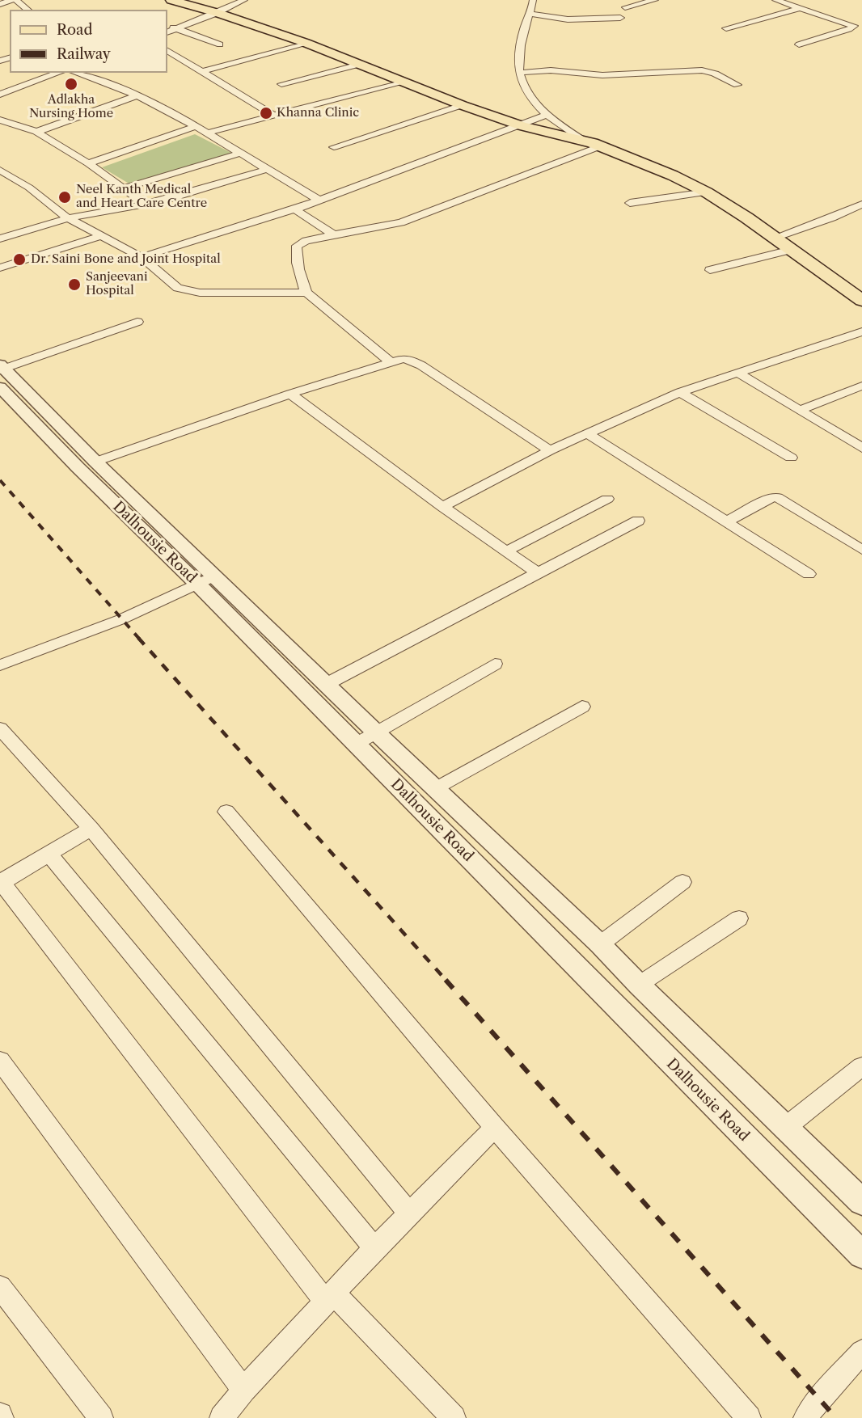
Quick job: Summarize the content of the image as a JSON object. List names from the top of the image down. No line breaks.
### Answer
{"streets":{"street":["Dalhousie Road"]},"places":["Adlakha Nursing Home","Khanna Clinic","Neel Kanth Medical and Heart Care Centre","Dr. Saini Bone and Joint Hospital","Sanjeevani Hospital"],"legend":["Road","Railway"]}
